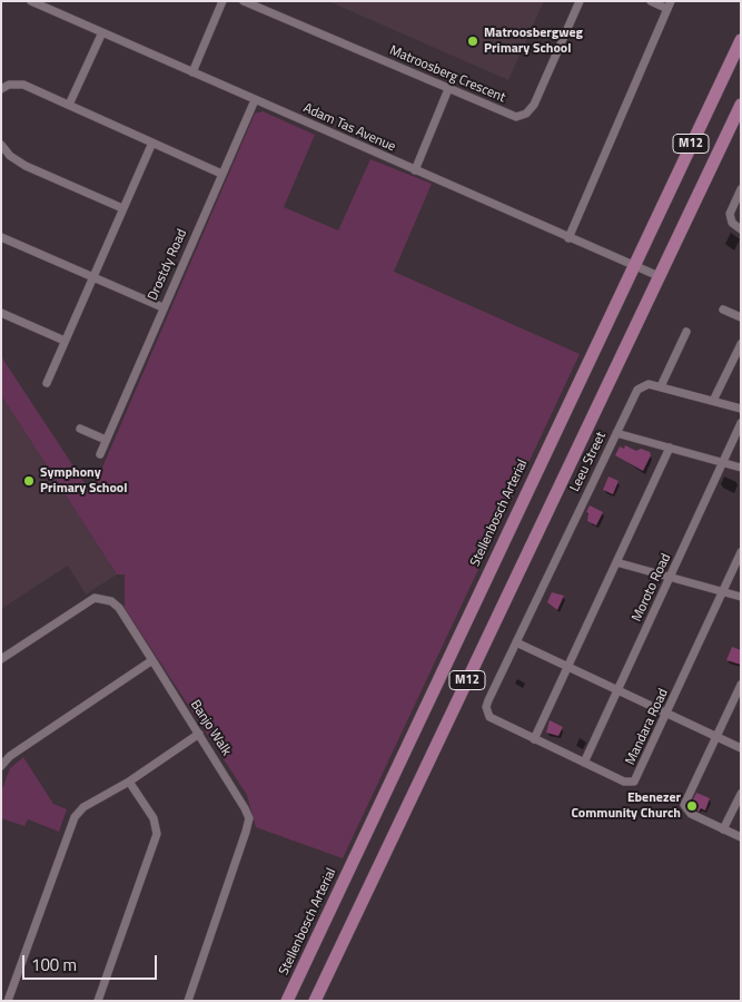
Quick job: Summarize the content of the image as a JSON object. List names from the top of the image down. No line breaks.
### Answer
{"streets":{"main road":["M12","Stellenbosch Arterial"],"street":["Matroosberg Crescent","Adam Tas Avenue","Drostdy Road","Leeu Street","Moroto Road","Mandara Road","Banjo Walk"]},"crossings":[["Adam Tas Avenue","M12"],["Adam Tas Avenue","Drostdy Road"],["Adam Tas Avenue","Stellenbosch Arterial"],["Leeu Street","Mandara Road"],["Moroto Road","Mandara Road"]],"places":["Matroosbergweg Primary School","Symphony Primary School","Ebenezer Community Church"],"scale_bar":"100 m"}
